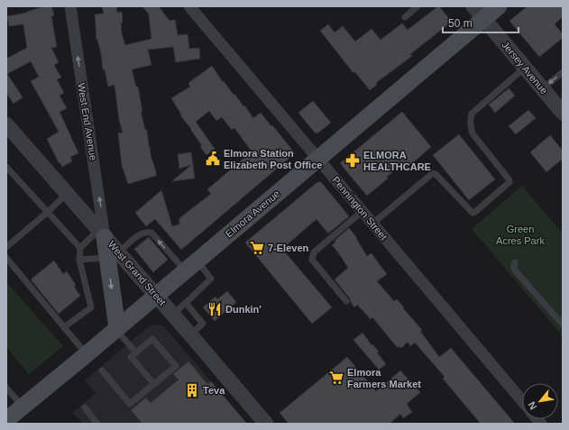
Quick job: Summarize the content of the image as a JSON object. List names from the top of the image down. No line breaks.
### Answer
{"streets":{"main road":["Elmora Avenue"],"street":["Jersey Avenue","West End Avenue","Pennington Street","West Grand Street"]},"crossings":[["Jersey Avenue","Elmora Avenue"],["Pennington Street","Elmora Avenue"],["Elmora Avenue","West Grand Street"]],"one_way":["West End Avenue"],"parks":["Green Acres Park"],"places":{"public building":["Elmora Station Elizabeth Post Office"],"pharmacy":["ELMORA HEALTHCARE"],"supermarket":["7-Eleven","Elmora Farmers Market"],"restaurant":["Dunkin'"],"building":["Teva"]},"scale_bar":"50 m","north":"bottom left"}
